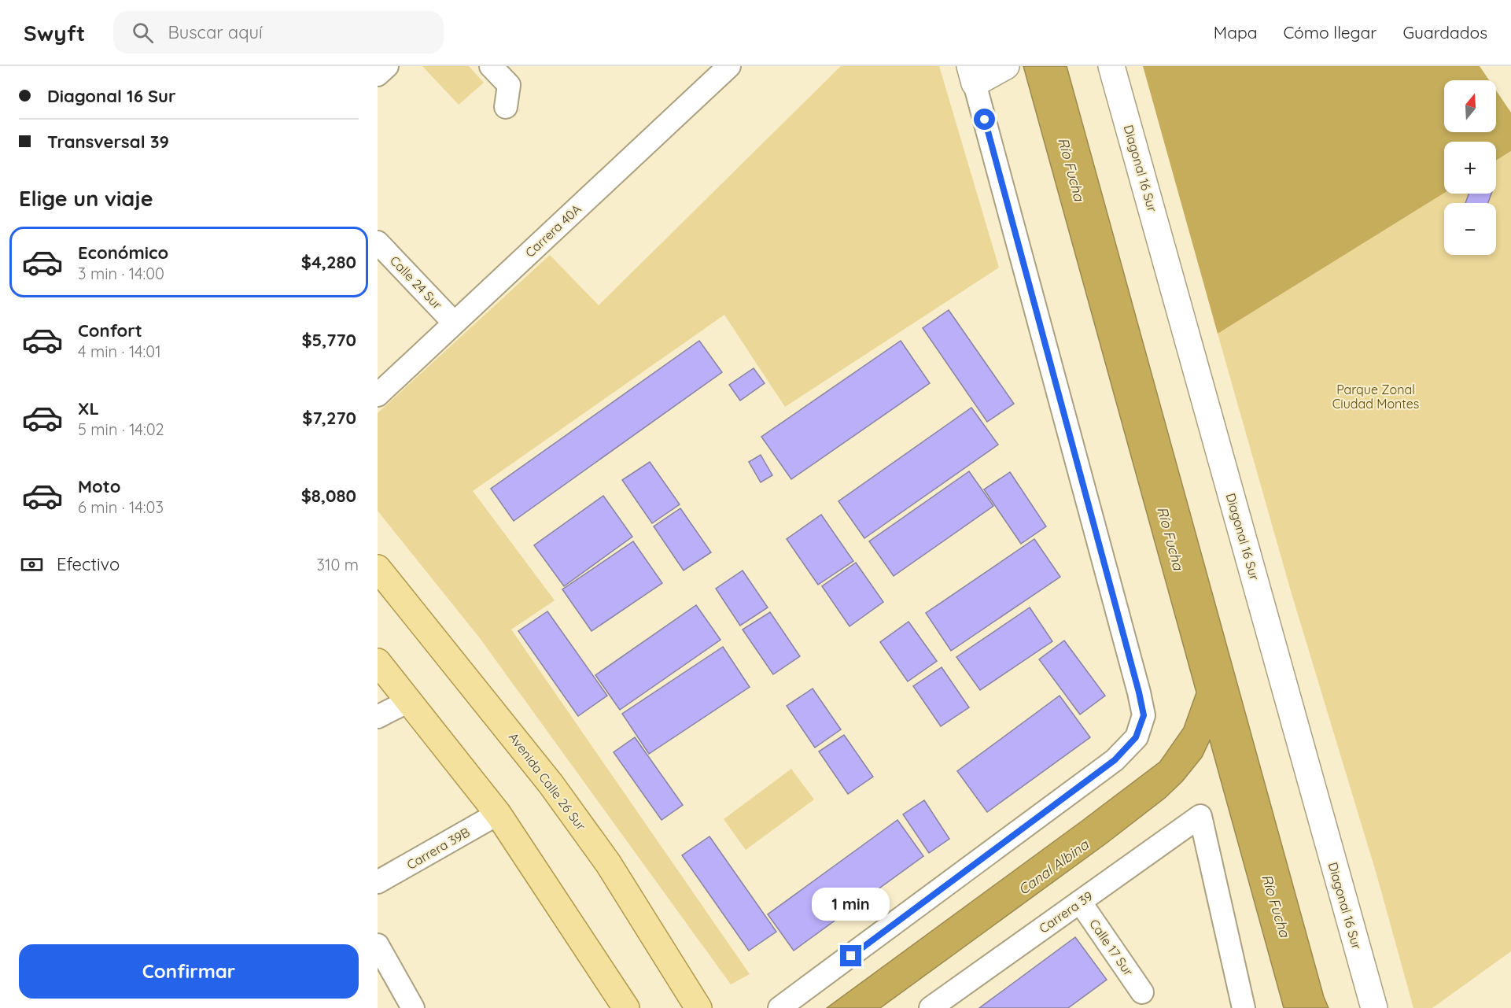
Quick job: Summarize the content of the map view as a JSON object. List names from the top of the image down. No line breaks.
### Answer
{"streets":{"main road":["Avenida Calle 26 Sur"],"street":["Diagonal 16 Sur","Carrera 40A","Calle 24 Sur","Carrera 39B","Carrera 39","Calle 17 Sur"]},"crossings":[["Carrera 40A","Calle 24 Sur"],["Carrera 39","Calle 17 Sur"]],"water":["Río Fucha","Canal Albina"],"parks":["Parque Zonal Ciudad Montes"],"north":"top","page":{"header":"Swyft","search":"Buscar aquí","nav":["Mapa","Cómo llegar","Guardados"],"banner":["Diagonal 16 Sur","Transversal 39"],"map_buttons":["+","−"],"heading":"Elige un viaje","list":[{"name":"Económico","note":"3 min · 14:00","value":"$4,280"},{"name":"Confort","note":"4 min · 14:01","value":"$5,770"},{"name":"XL","note":"5 min · 14:02","value":"$7,270"},{"name":"Moto","note":"6 min · 14:03","value":"$8,080"}],"pay":["Efectivo","310 m"],"bubble":"1 min","buttons":"Confirmar"}}
